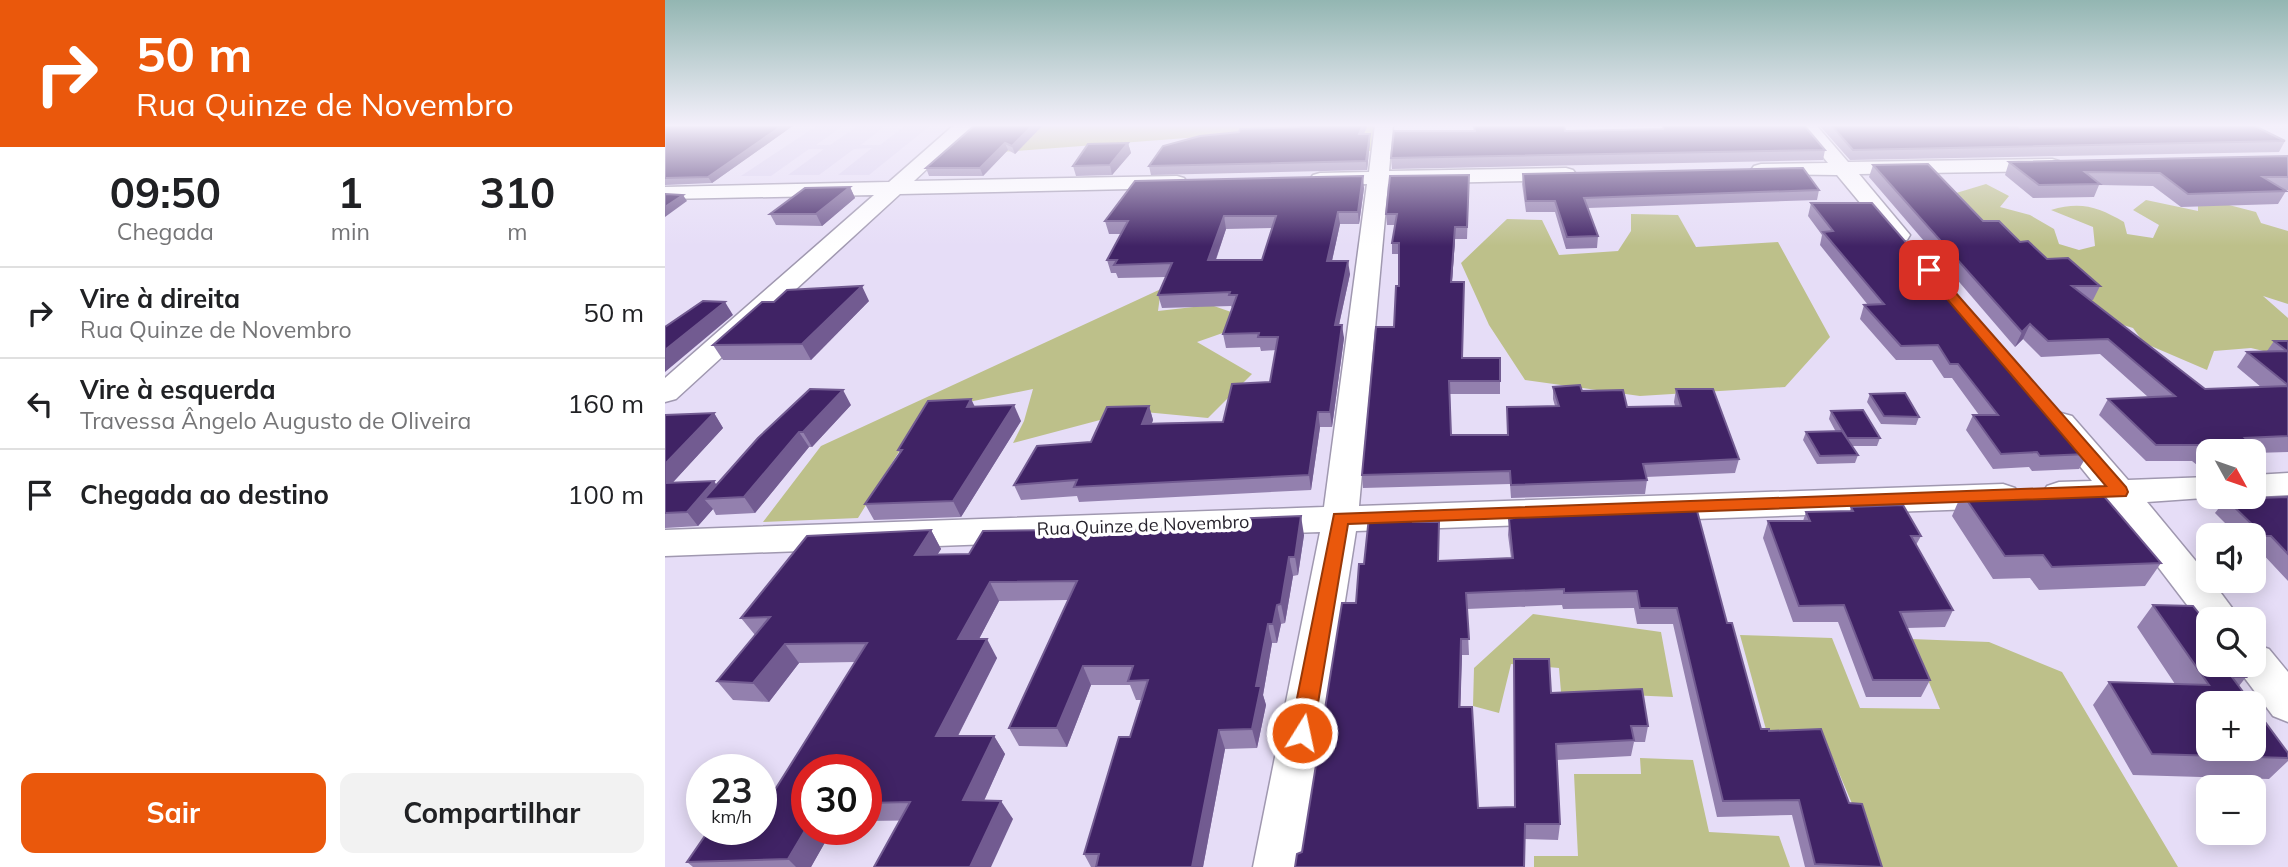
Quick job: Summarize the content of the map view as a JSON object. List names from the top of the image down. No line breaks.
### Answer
{"streets":{"street":["Rua Quinze de Novembro"]},"north":"bottom right","page":{"turn":["50 m","Rua Quinze de Novembro"],"eta":["09:50","Chegada","1","min","310","m"],"list":[{"name":"Vire à direita","note":"Rua Quinze de Novembro","value":"50 m"},{"name":"Vire à esquerda","note":"Travessa Ângelo Augusto de Oliveira","value":"160 m"},{"name":"Chegada ao destino","value":"100 m"}],"map_buttons":["+","−"],"speed":"23 km/h","limit":"30","buttons":["Sair","Compartilhar"]}}
